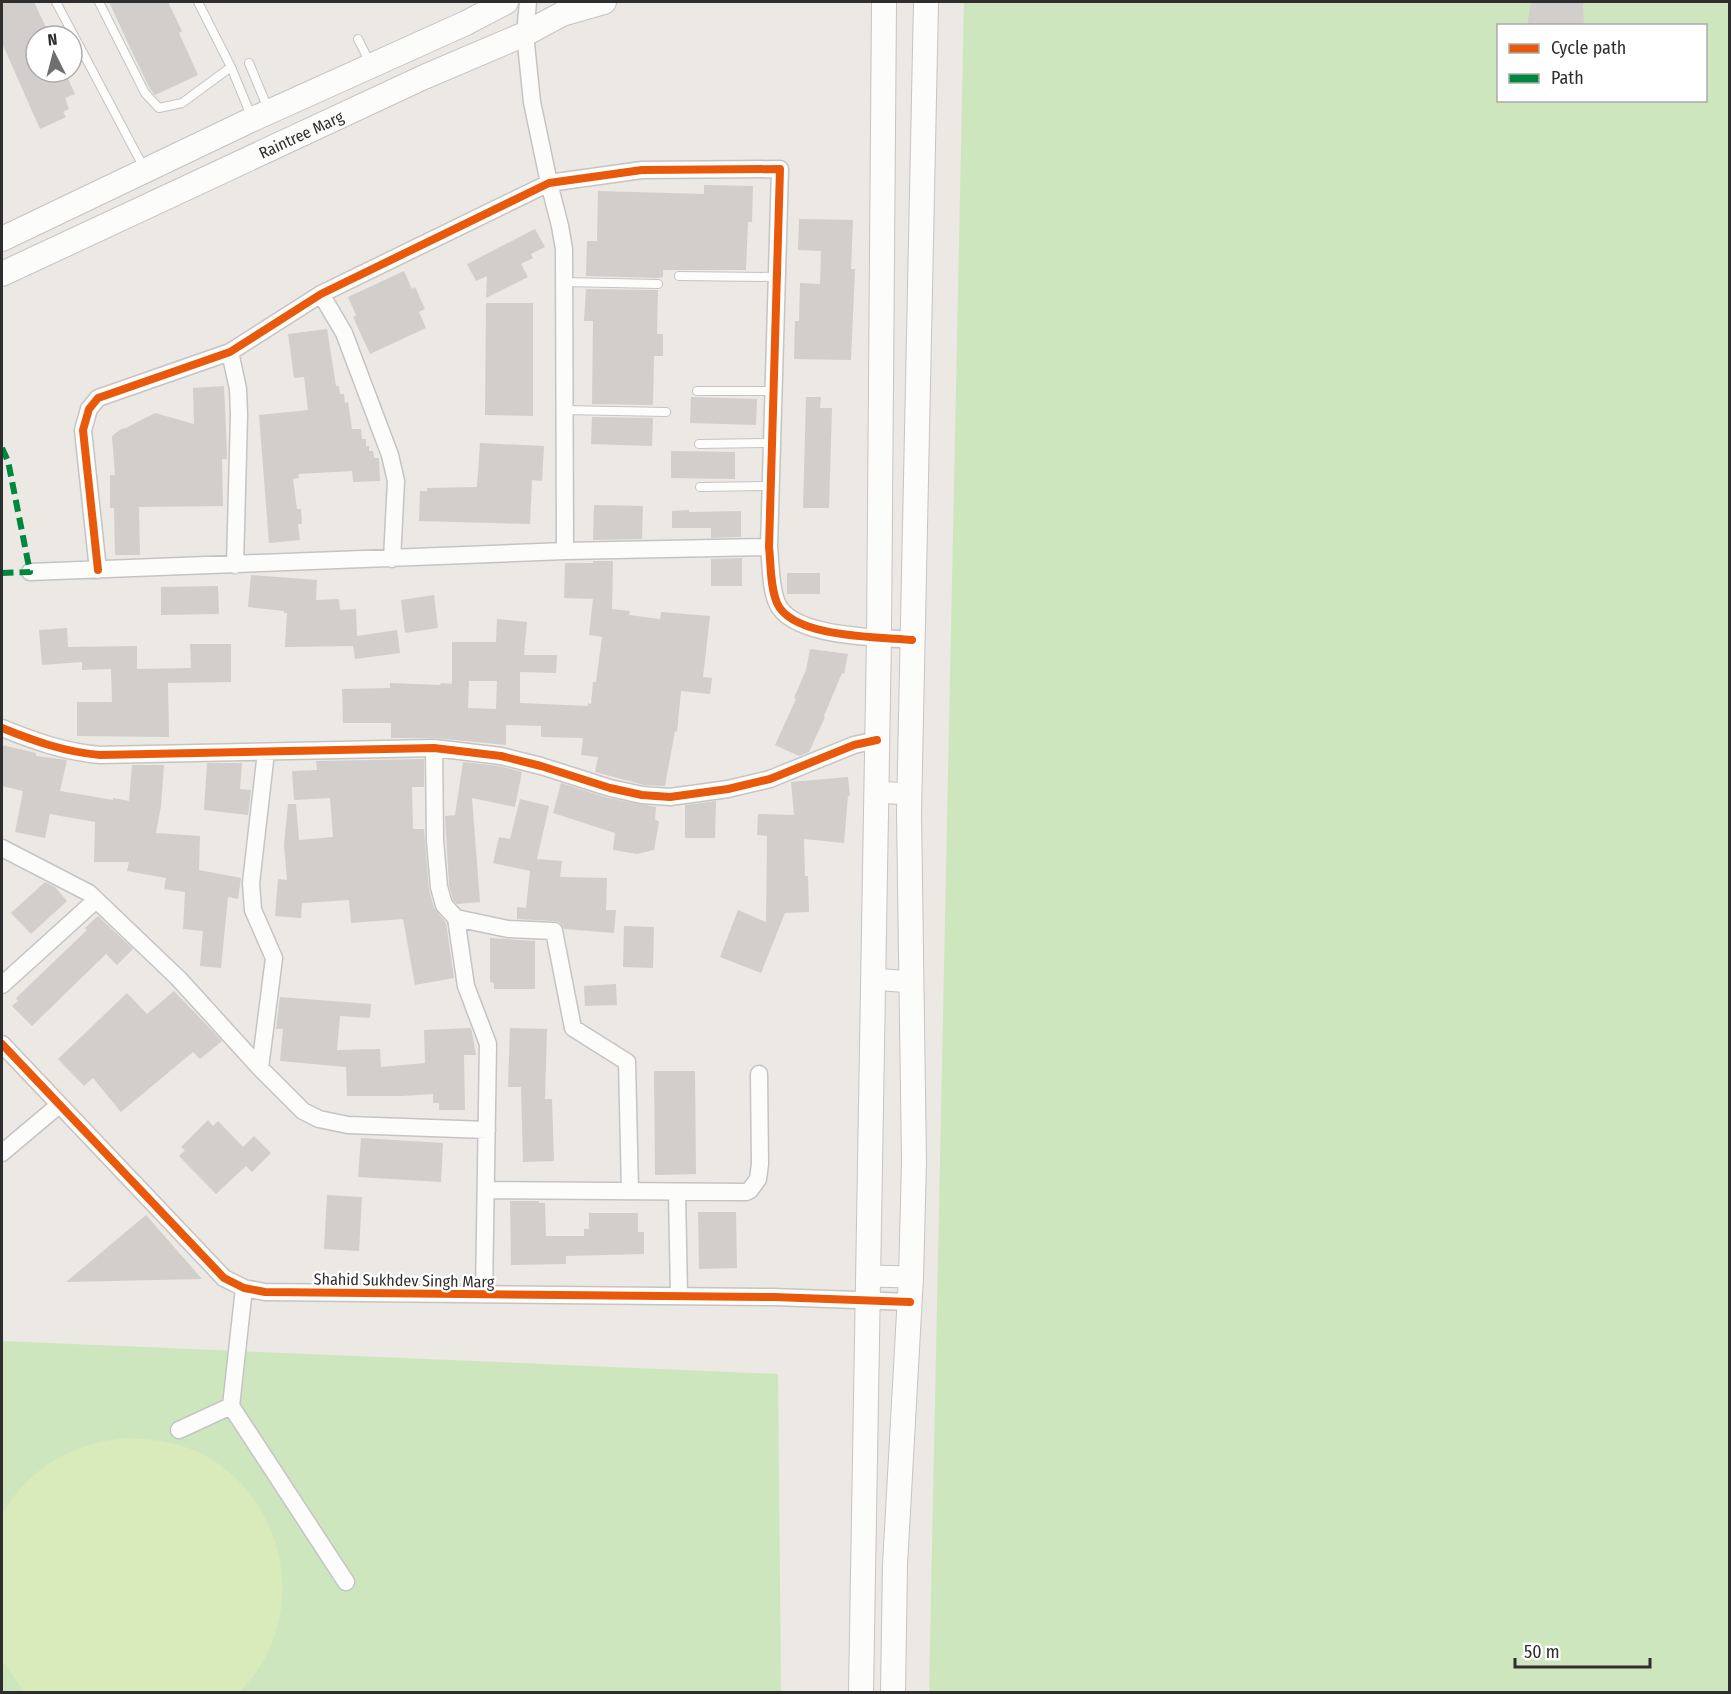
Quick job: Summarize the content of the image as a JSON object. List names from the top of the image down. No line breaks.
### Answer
{"streets":{"main road":["Raintree Marg"],"street":["Shahid Sukhdev Singh Marg"]},"legend":["Cycle path","Path"],"scale_bar":"50 m","north":"top"}
